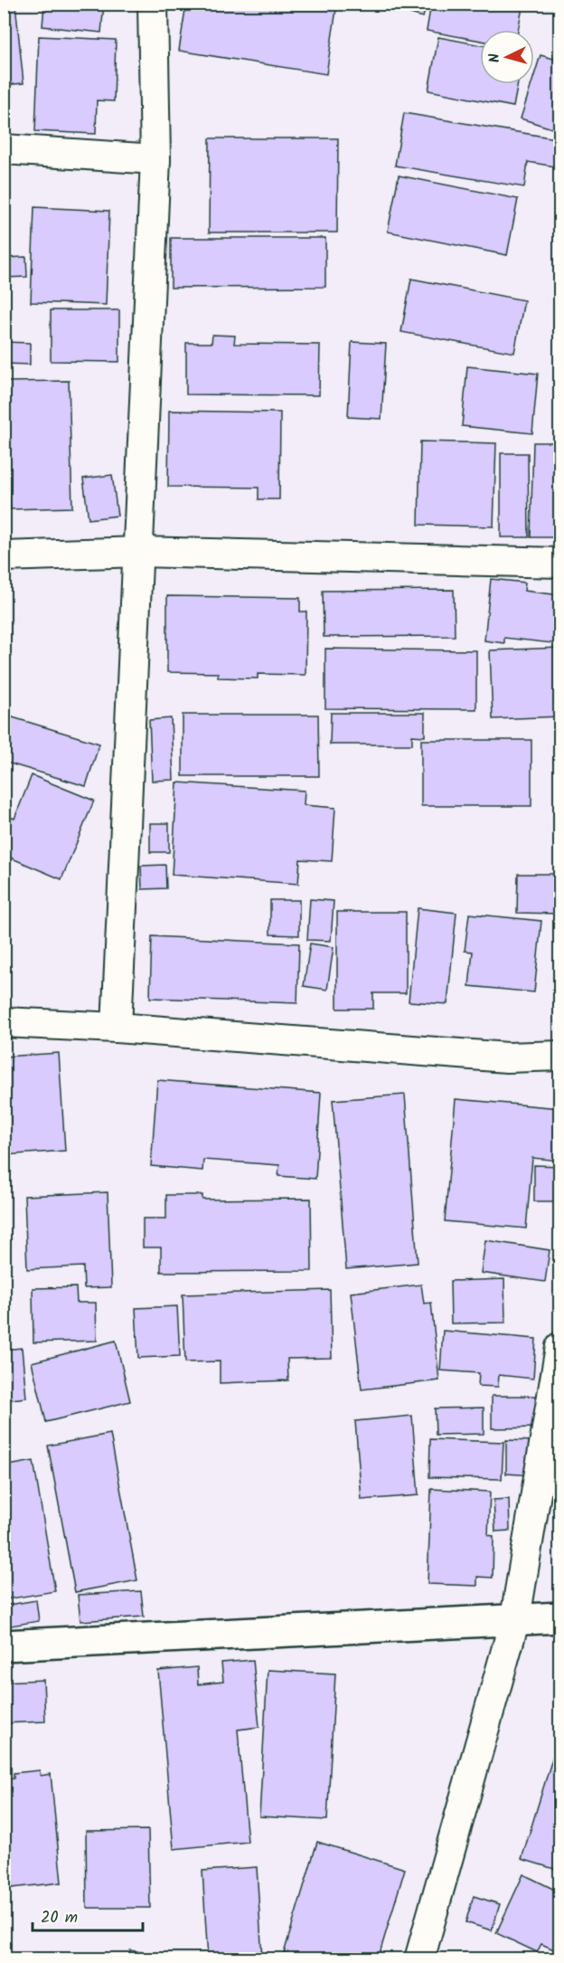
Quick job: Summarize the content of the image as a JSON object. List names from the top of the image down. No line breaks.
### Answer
{"scale_bar":"20 m","north":"left"}
